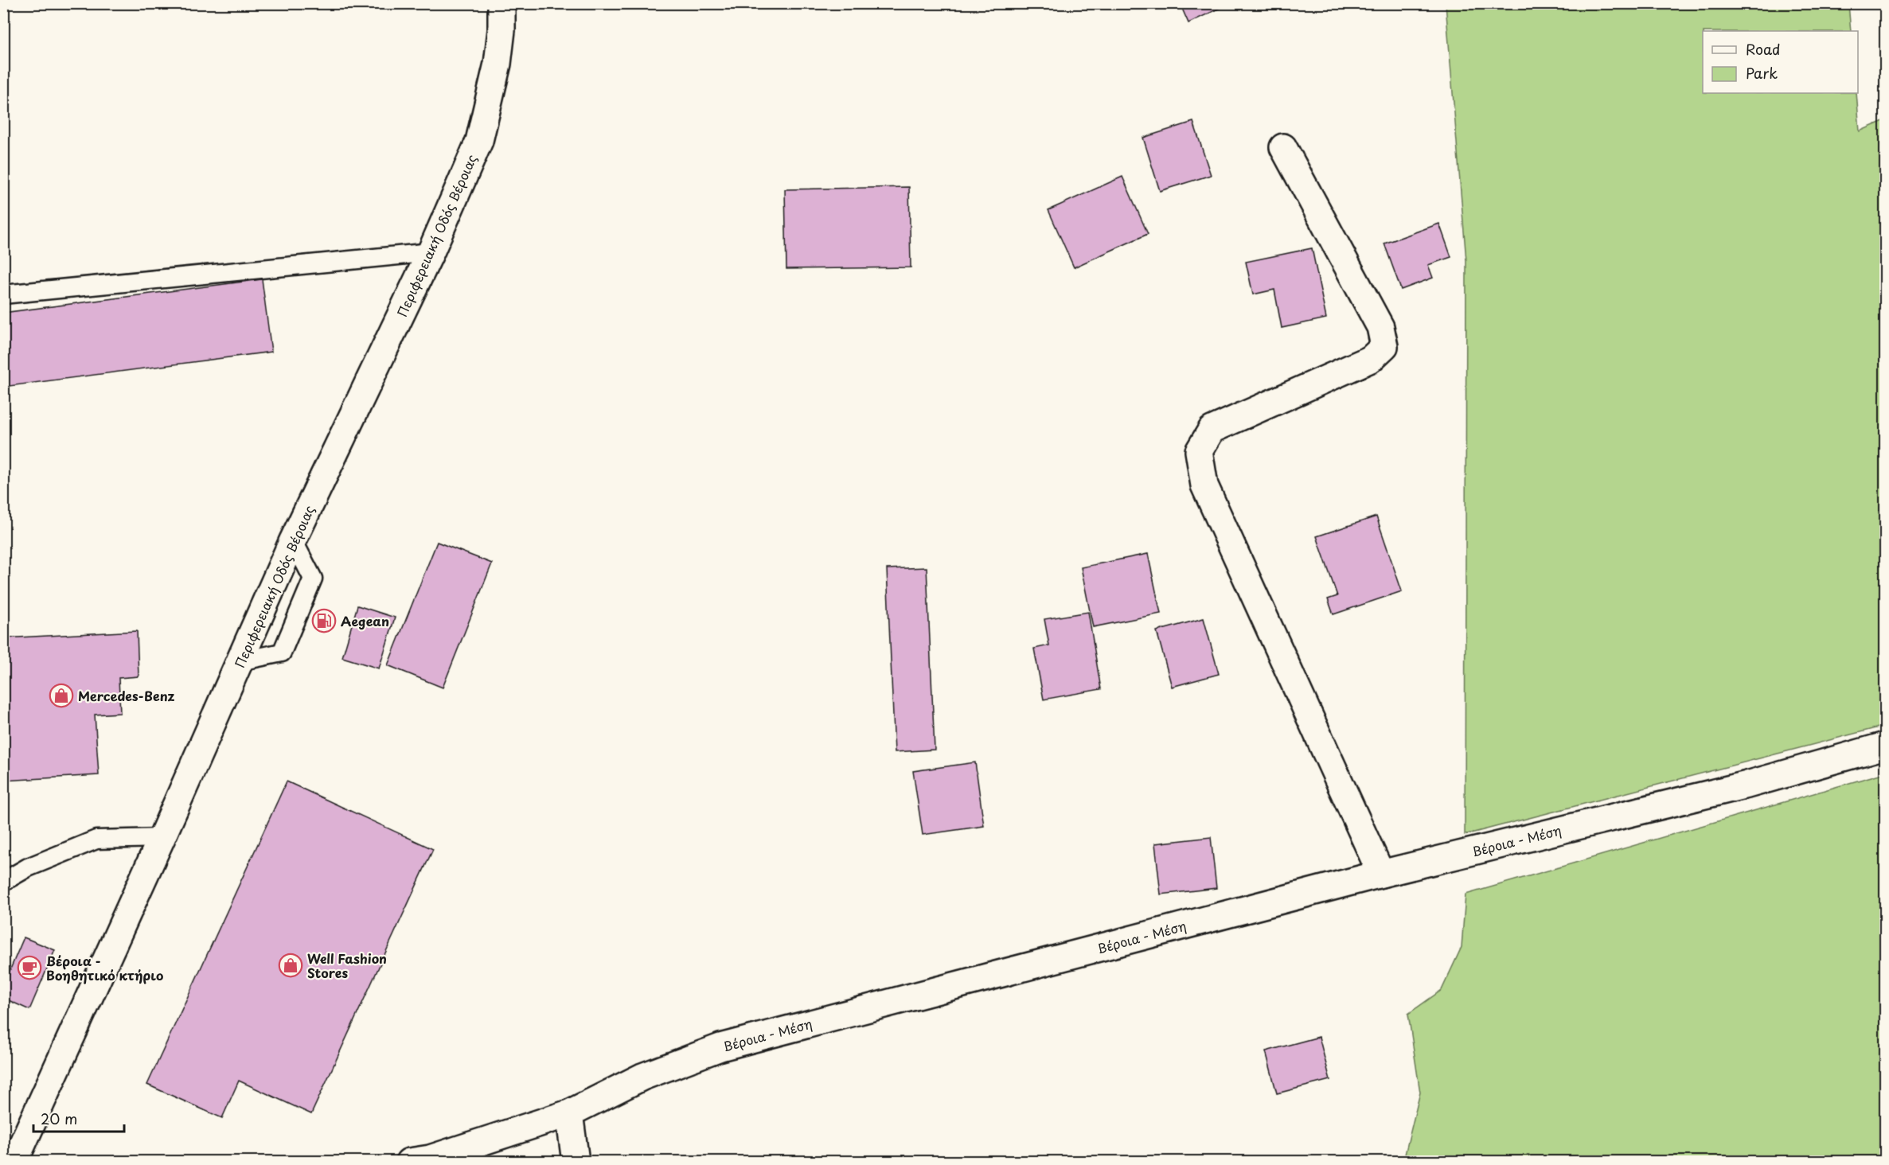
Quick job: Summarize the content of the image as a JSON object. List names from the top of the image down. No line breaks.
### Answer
{"streets":{"street":["Περιφερειακή Οδός Βέροιας","Βέροια - Μέση"]},"places":{"fuel station":["Aegean"],"shop":["Mercedes-Benz","Well Fashion Stores"],"cafe":["Βέροια - Βοηθητικό κτήριο"]},"legend":["Road","Park"],"scale_bar":"20 m"}
